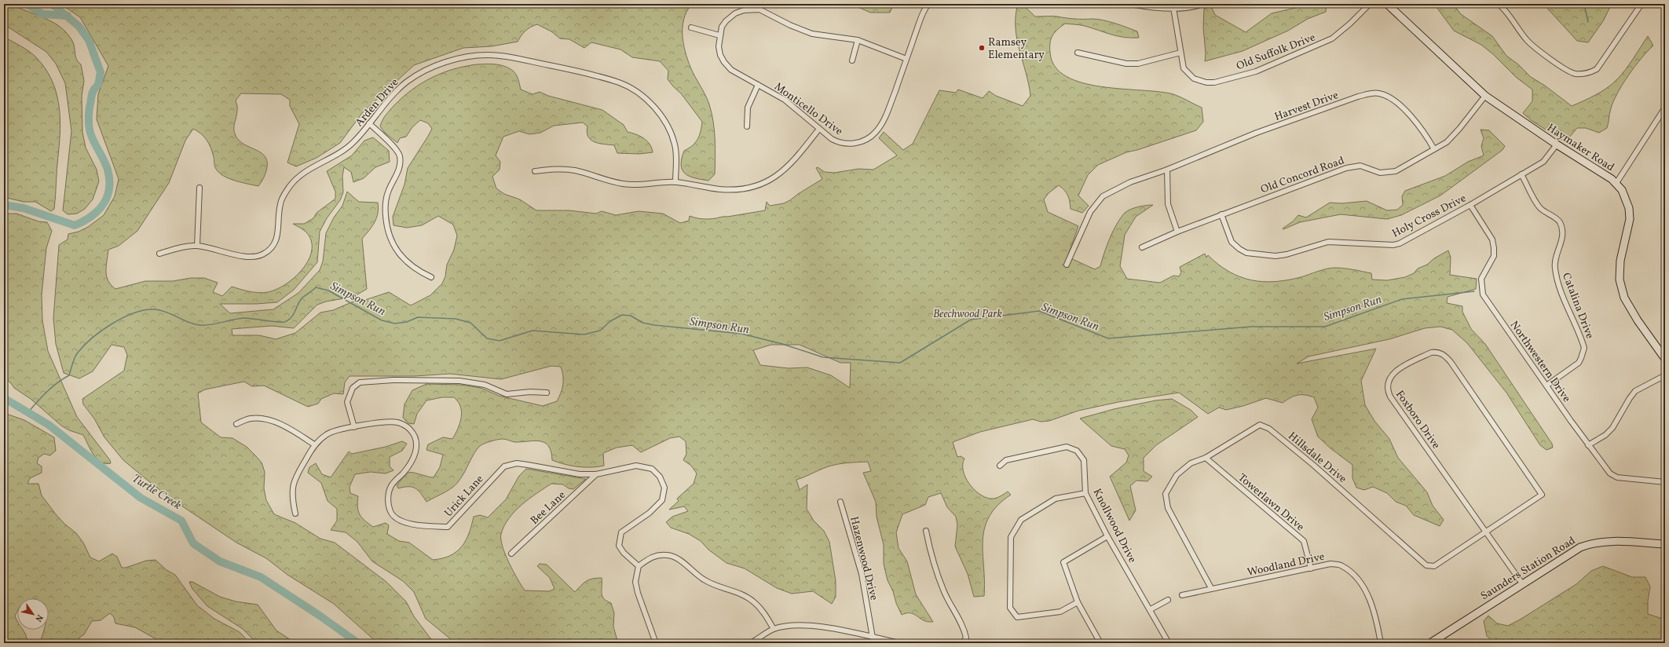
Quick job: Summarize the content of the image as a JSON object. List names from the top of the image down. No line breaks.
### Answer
{"streets":{"main road":["Haymaker Road","Saunders Station Road"],"street":["Old Suffolk Drive","Arden Drive","Harvest Drive","Monticello Drive","Old Concord Road","Holy Cross Drive","Catalina Drive","Northwestern Drive","Foxboro Drive","Hillsdale Drive","Urick Lane","Towerlawn Drive","Bee Lane","Knollwood Drive","Hazenwood Drive","Woodland Drive"]},"crossings":[["Harvest Drive","Old Concord Road"],["Haymaker Road","Old Concord Road"],["Haymaker Road","Holy Cross Drive"],["Old Concord Road","Holy Cross Drive"],["Holy Cross Drive","Catalina Drive"],["Holy Cross Drive","Northwestern Drive"],["Catalina Drive","Northwestern Drive"],["Foxboro Drive","Hillsdale Drive"],["Foxboro Drive","Saunders Station Road"],["Hillsdale Drive","Towerlawn Drive"],["Hillsdale Drive","Woodland Drive"],["Urick Lane","Bee Lane"],["Towerlawn Drive","Woodland Drive"]],"water":["Simpson Run","Turtle Creek"],"parks":["Beechwood Park"],"places":["Ramsey Elementary"],"north":"bottom right"}
